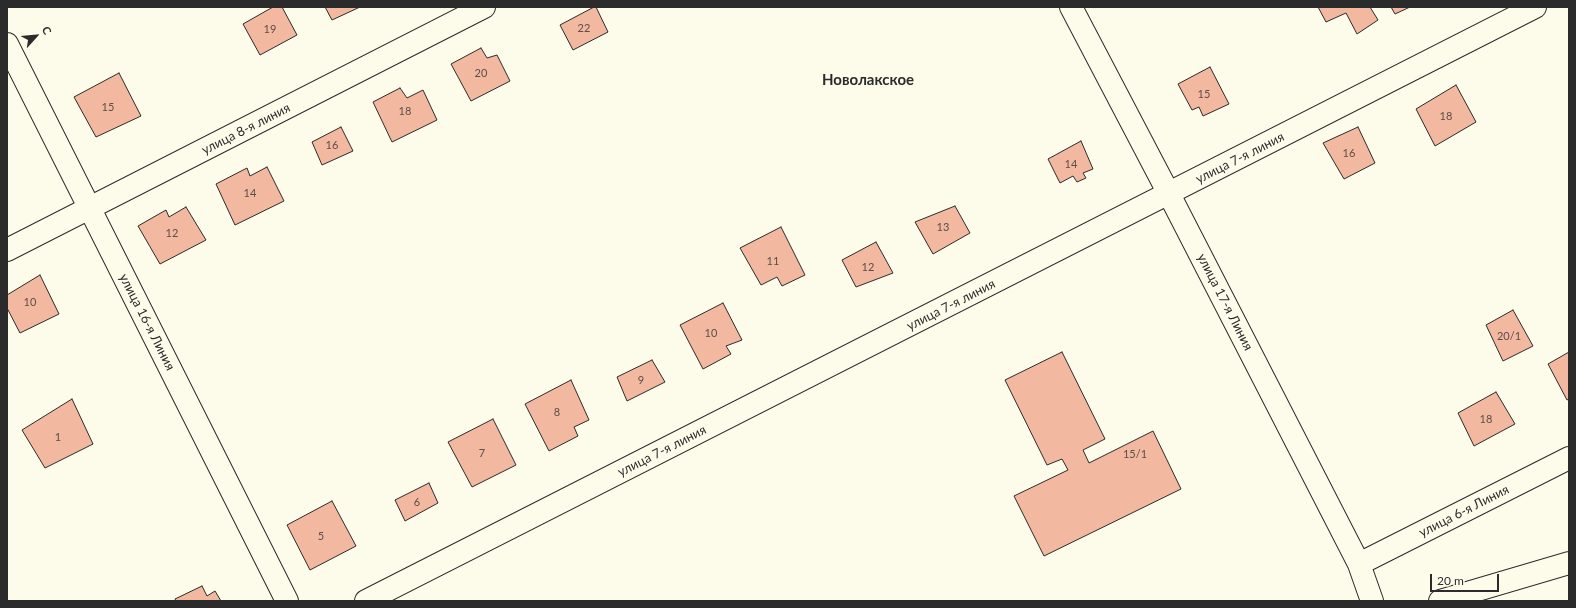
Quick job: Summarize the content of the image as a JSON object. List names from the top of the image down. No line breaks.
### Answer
{"streets":{"street":["улица 8-я линия","улица 7-я линия","улица 17-я Линия","улица 16-я Линия","улица 6-я Линия"]},"crossings":[["улица 8-я линия","улица 16-я Линия"],["улица 7-я линия","улица 17-я Линия"],["улица 17-я Линия","улица 6-я Линия"]],"districts":["Новолакское"],"house_numbers":["22","19","20","15","15","18","18","16","16","14","14","13","12","11","12","10","10","20/1","9","8","18","1","7","15/1","6","5"],"scale_bar":"20 m","north":"top right"}
